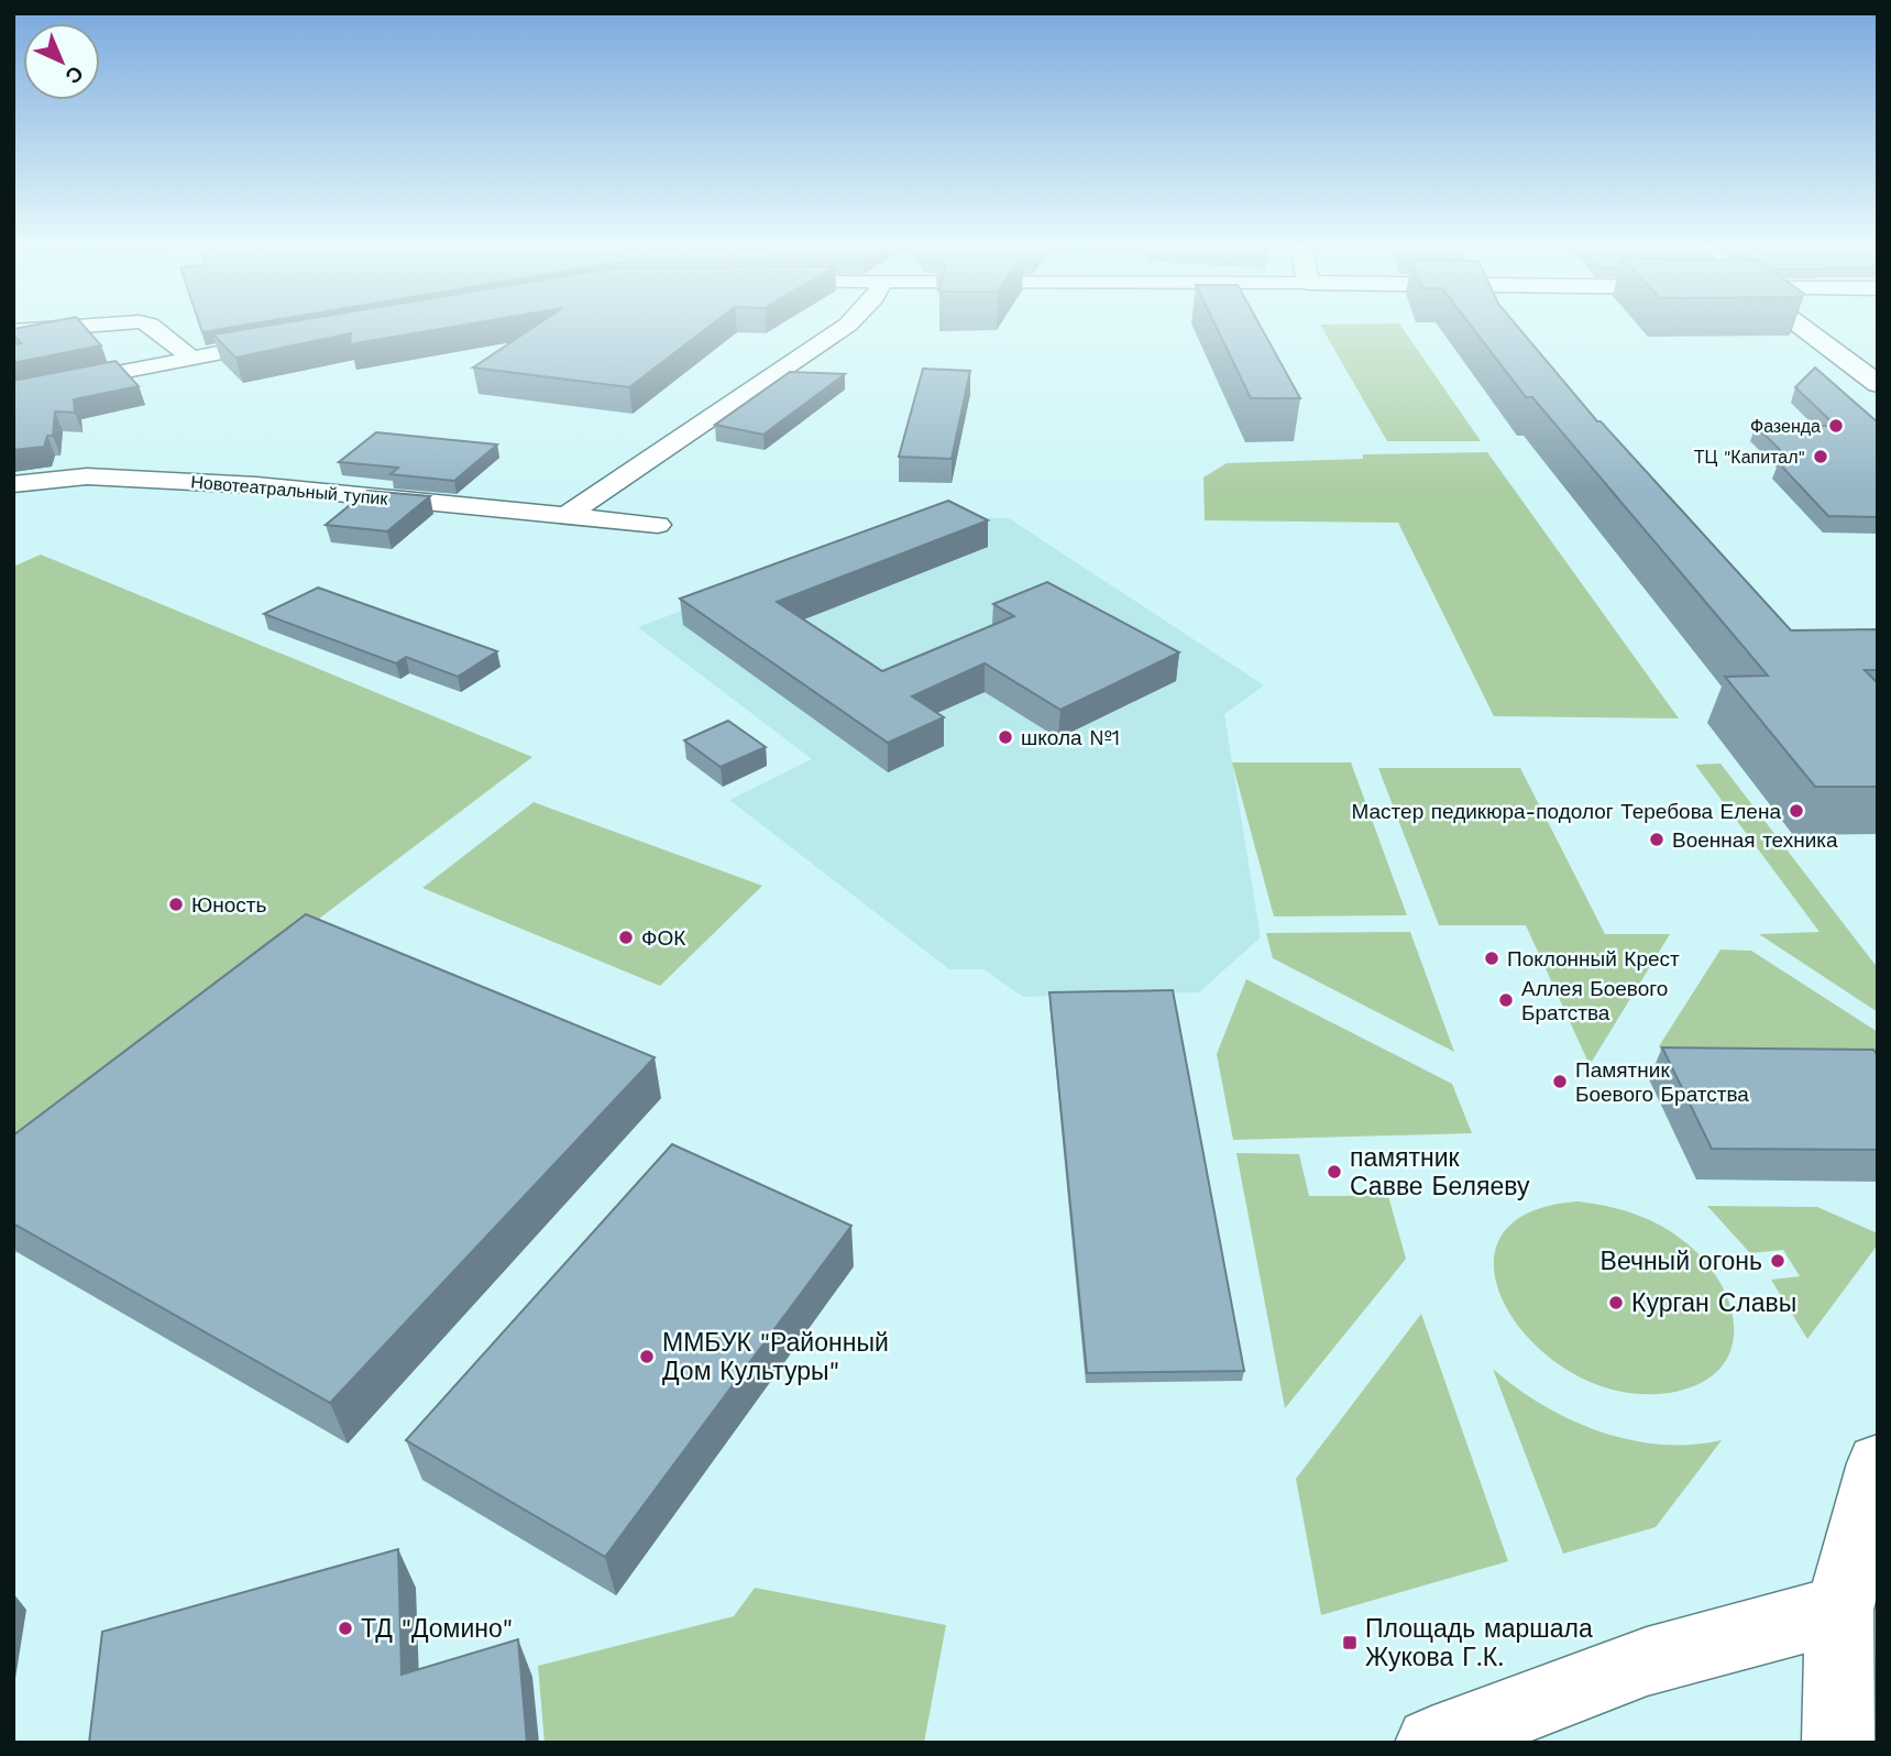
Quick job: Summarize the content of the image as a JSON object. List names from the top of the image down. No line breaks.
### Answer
{"streets":{"street":["Новотеатральный тупик"]},"places":{"other":["Фазенда","ТЦ \"Капитал\"","школа №1","Мастер педикюра-подолог Теребова Елена","Военная техника","Юность","ФОК","Поклонный Крест","Аллея Боевого Братства","Памятник Боевого Братства","памятник Савве Беляеву","Вечный огонь","Курган Славы","ММБУК \"Районный Дом Культуры\"","ТД \"Домино\""],"transit":["Площадь маршала Жукова Г.К."]},"north":"bottom right"}
